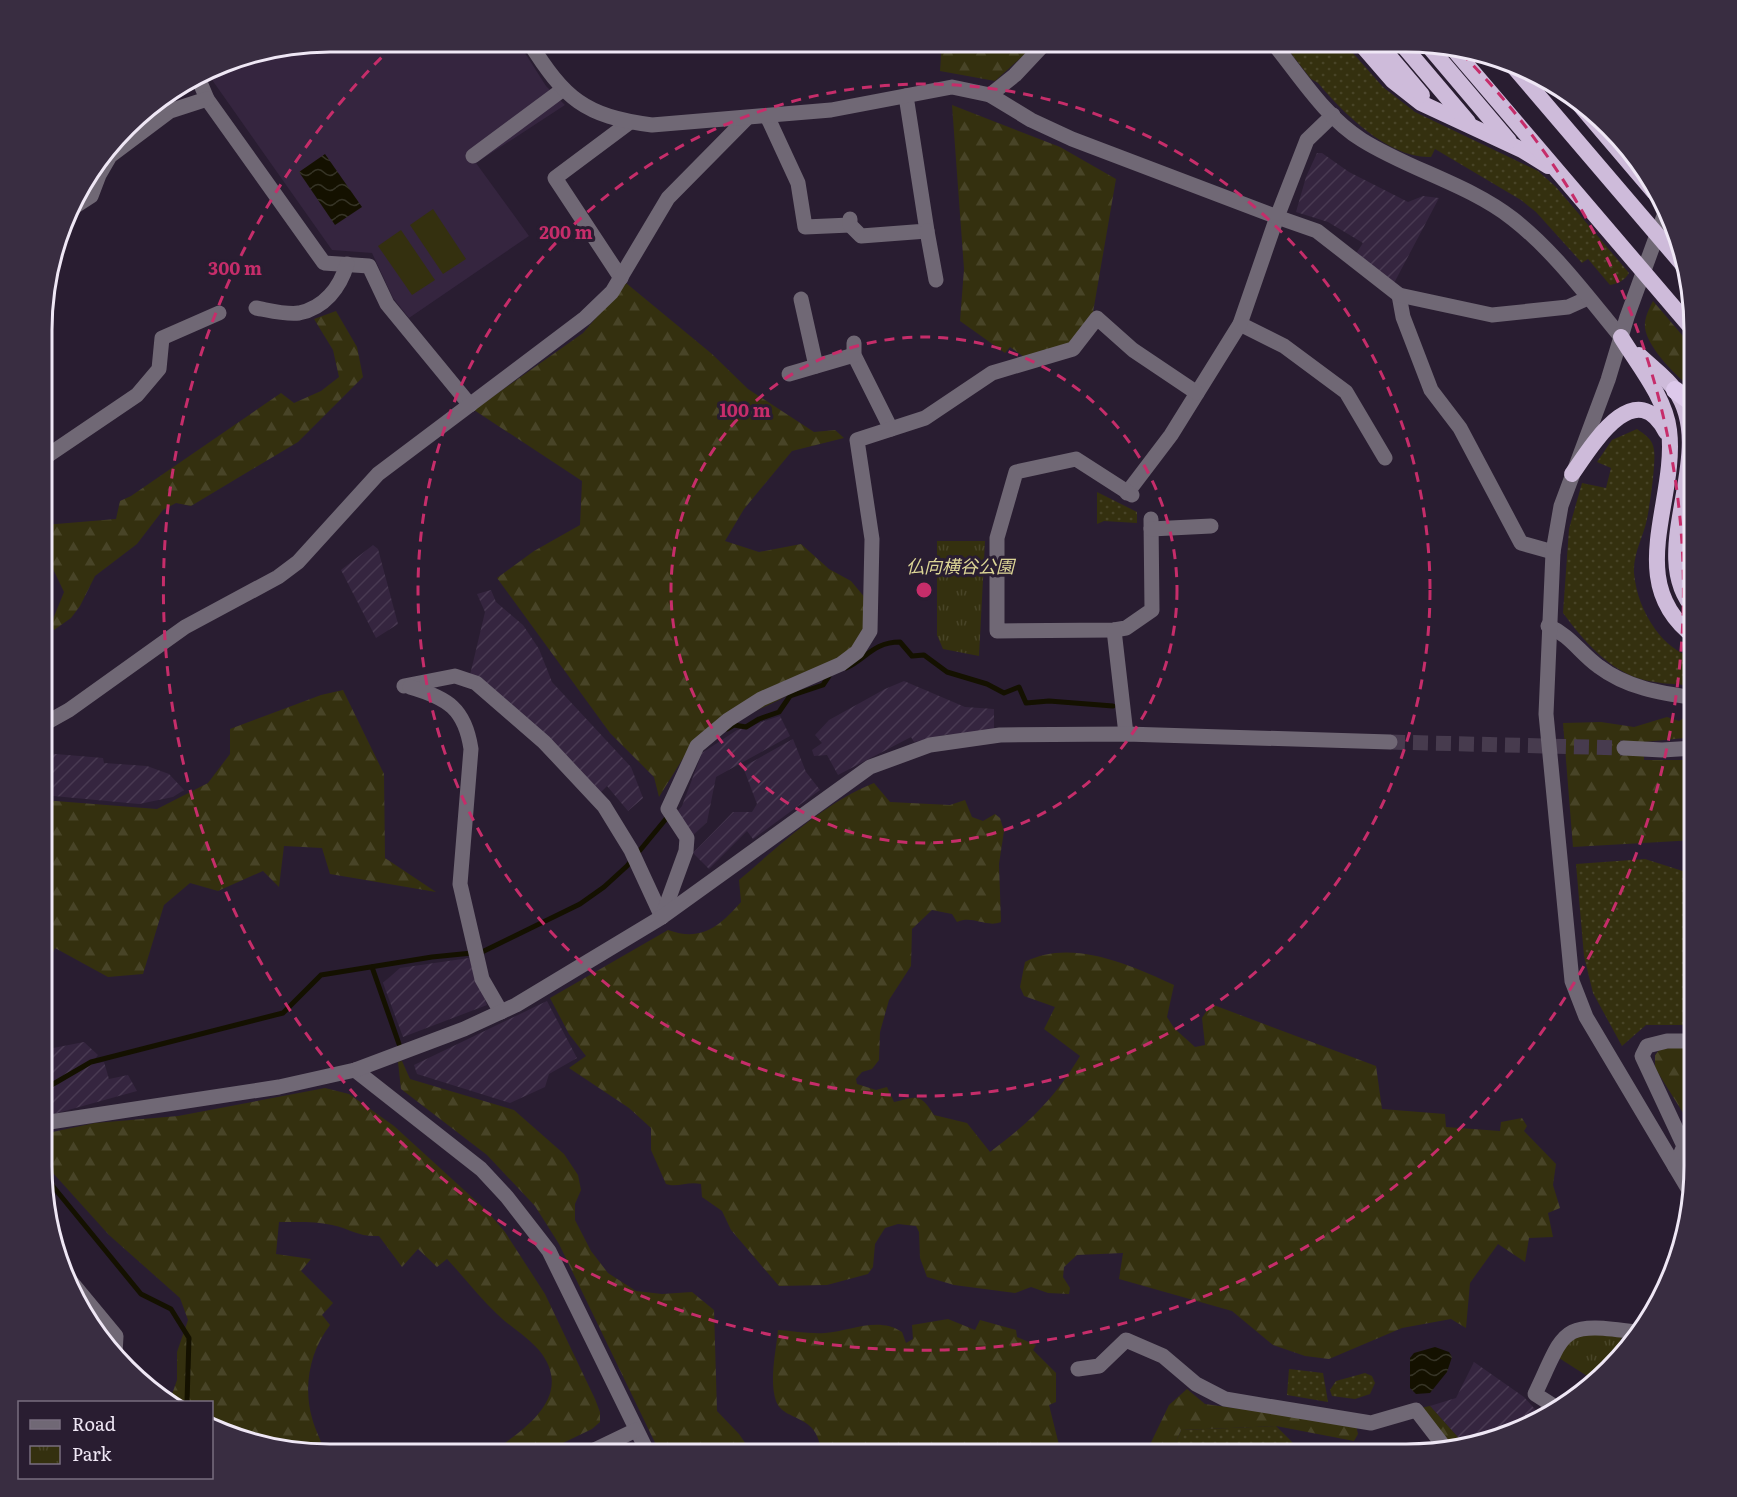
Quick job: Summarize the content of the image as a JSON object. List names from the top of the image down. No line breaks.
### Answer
{"parks":["仏向横谷公園"],"legend":["Road","Park"],"rings":["200 m","300 m","100 m"]}
